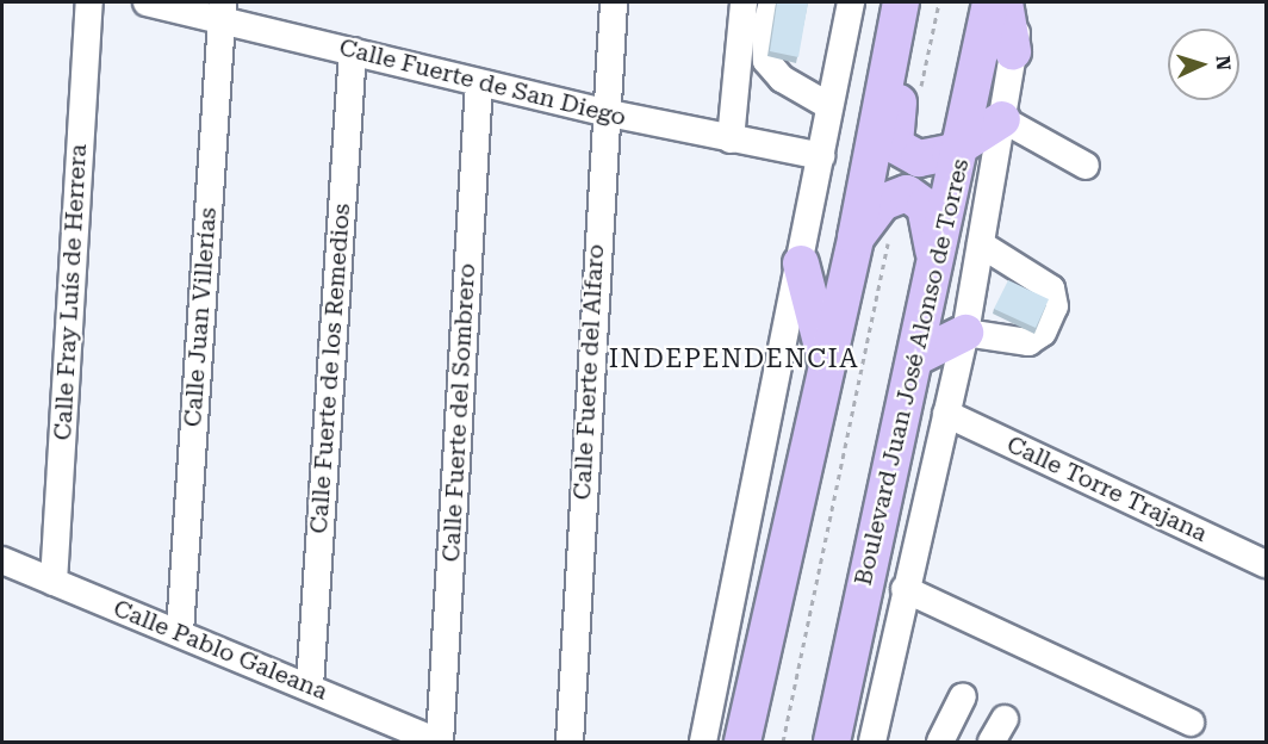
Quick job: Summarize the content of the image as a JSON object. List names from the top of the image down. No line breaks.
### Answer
{"streets":{"main road":["Boulevard Juan José Alonso de Torres"],"street":["Calle Fuerte de San Diego","Calle Fray Luís de Herrera","Calle Juan Villerías","Calle Fuerte de los Remedios","Calle Fuerte del Alfaro","Calle Fuerte del Sombrero","Calle Torre Trajana","Calle Pablo Galeana"]},"crossings":[["Calle Fuerte de San Diego","Calle Juan Villerías"],["Calle Fuerte de San Diego","Calle Fuerte de los Remedios"],["Calle Fuerte de San Diego","Calle Fuerte del Alfaro"],["Calle Fuerte de San Diego","Calle Fuerte del Sombrero"],["Calle Fray Luís de Herrera","Calle Pablo Galeana"],["Calle Juan Villerías","Calle Pablo Galeana"],["Calle Fuerte de los Remedios","Calle Pablo Galeana"],["Calle Fuerte del Sombrero","Calle Pablo Galeana"]],"districts":["INDEPENDENCIA"],"north":"right"}
